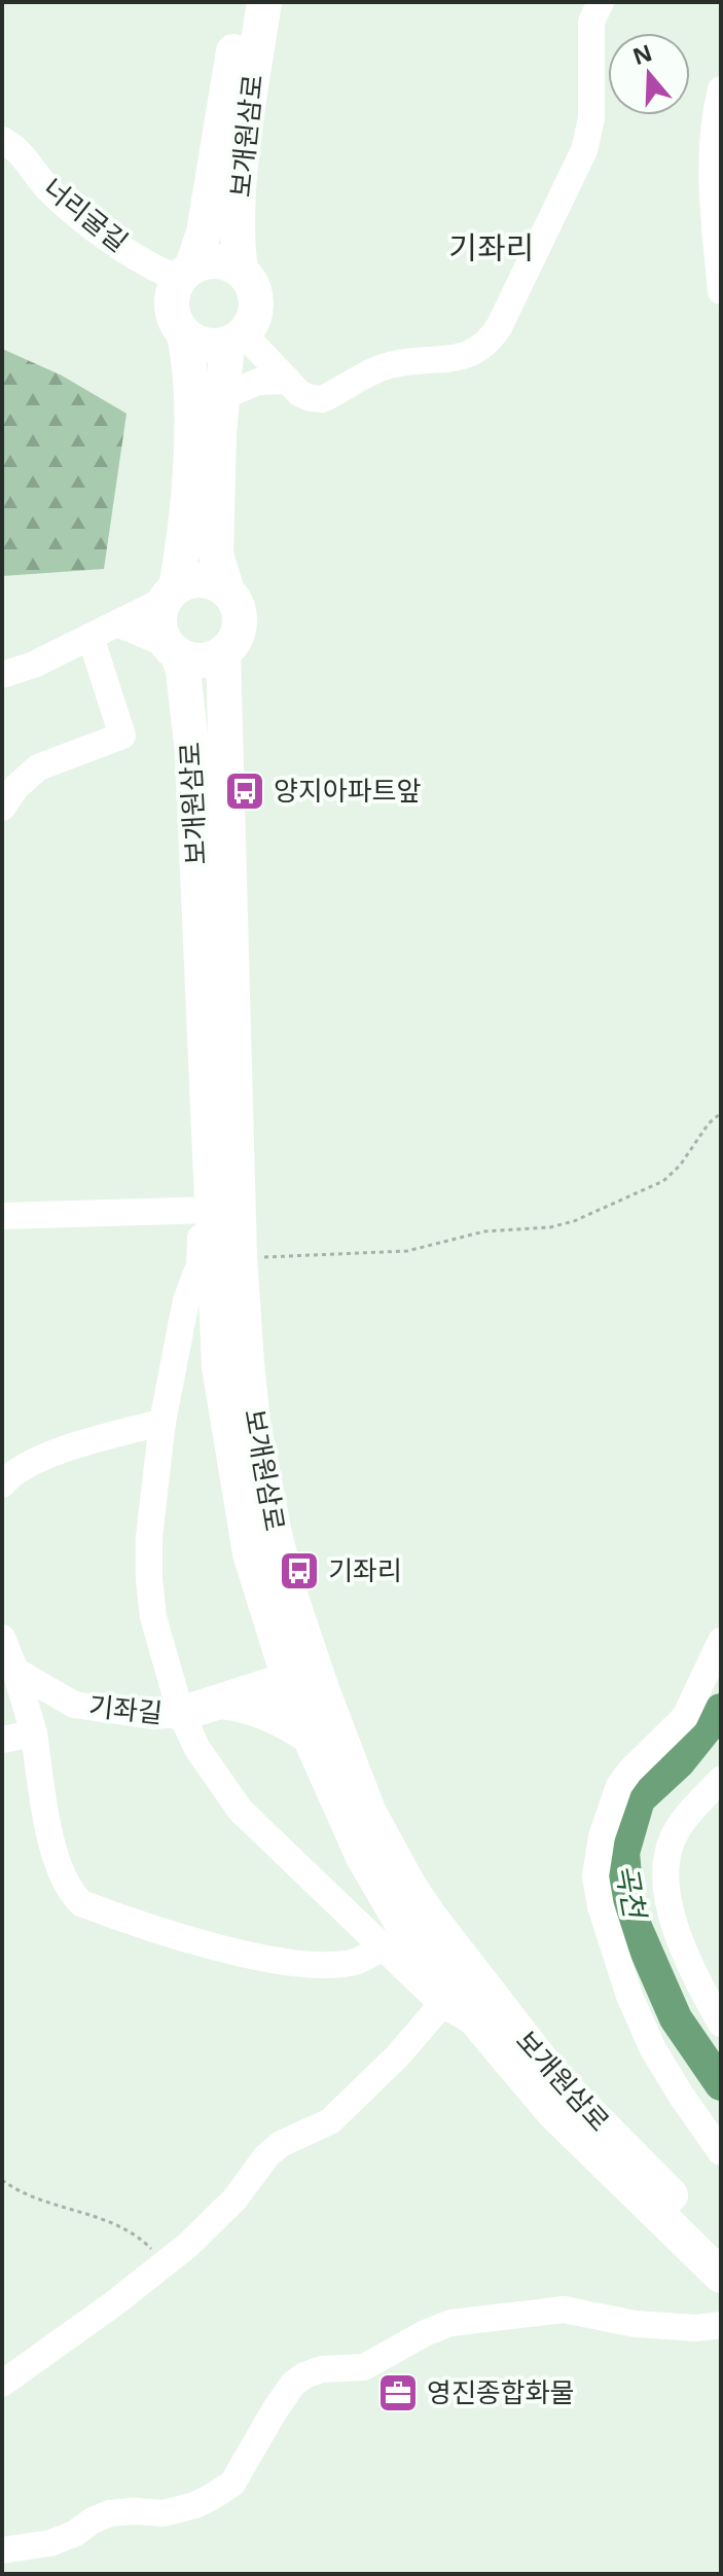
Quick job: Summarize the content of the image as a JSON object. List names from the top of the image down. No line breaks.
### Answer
{"streets":{"main road":["보개원삼로"],"street":["너리굴길","기좌길"]},"crossings":[["보개원삼로","너리굴길"],["보개원삼로","기좌길"]],"districts":["기좌리"],"water":["곡천"],"places":{"bus stop":["양지아파트앞","기좌리"],"office":["영진종합화물"]},"north":"top"}
